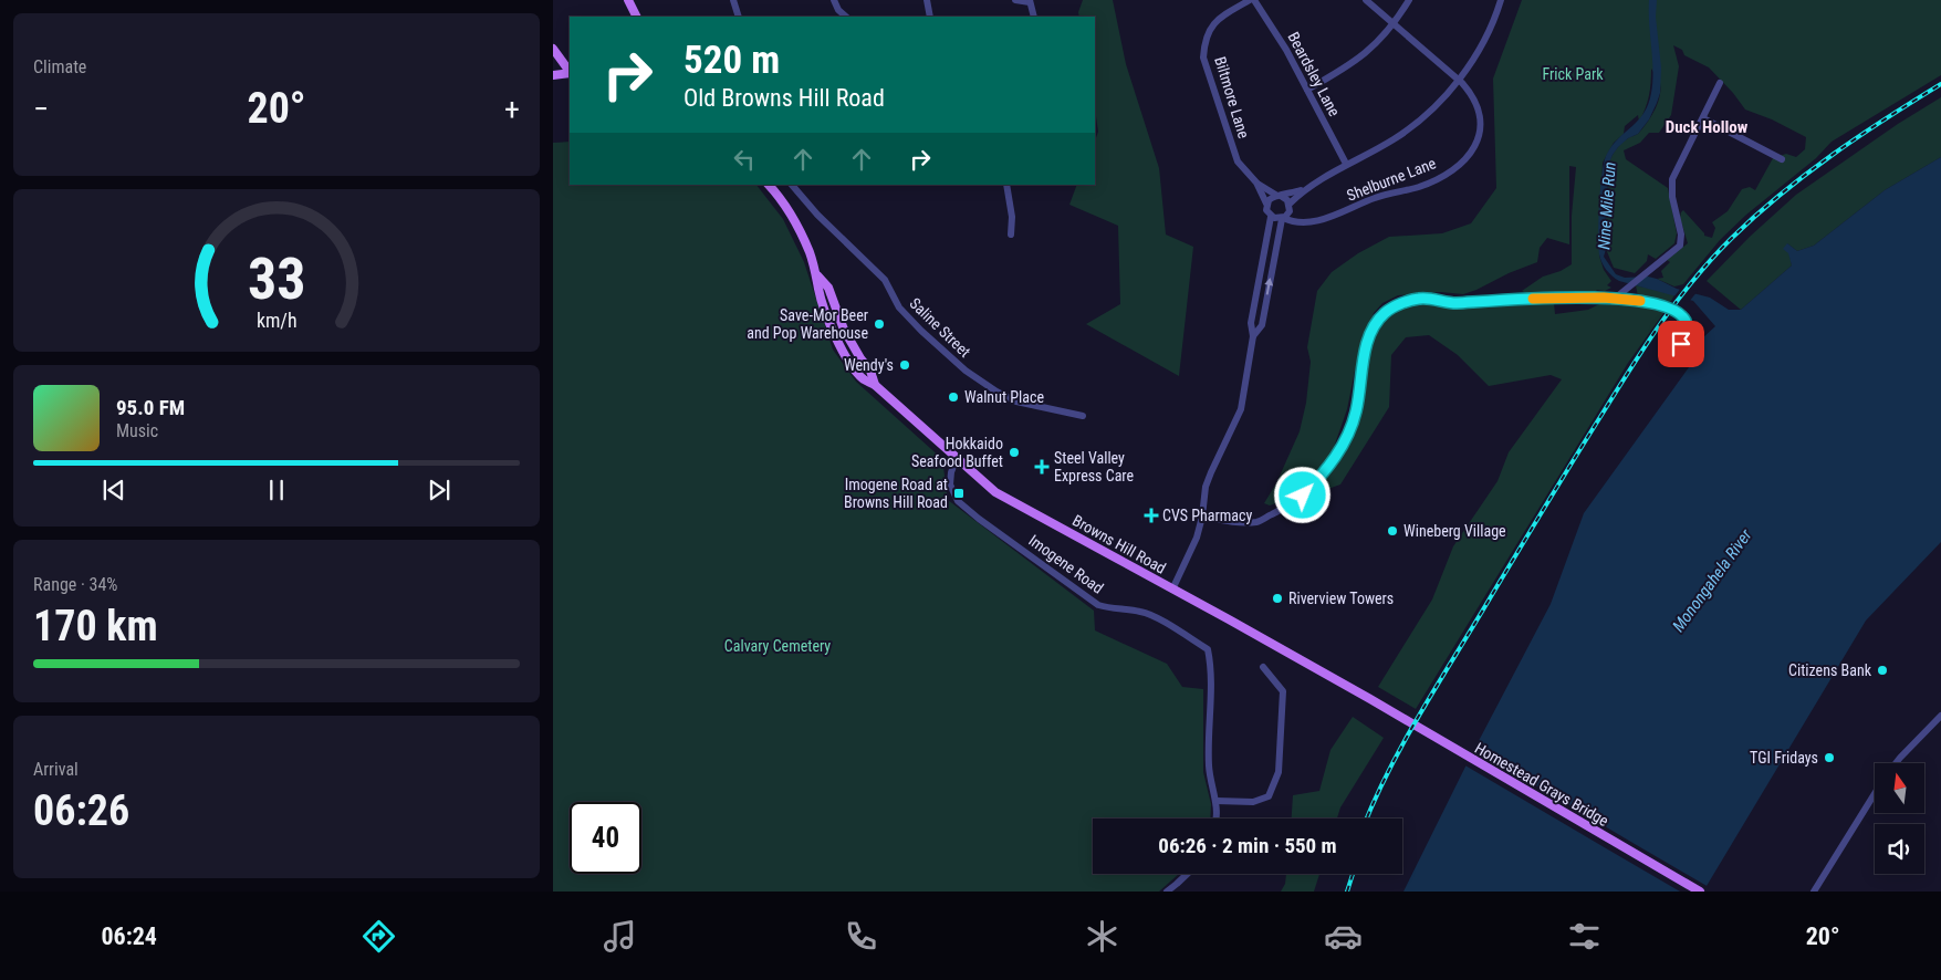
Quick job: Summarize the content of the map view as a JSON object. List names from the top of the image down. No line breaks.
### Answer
{"streets":{"main road":["Browns Hill Road","Homestead Grays Bridge"],"street":["Beardsley Lane","Biltmore Lane","Shelburne Lane","Saline Street","Imogene Road"]},"crossings":[["Browns Hill Road","Imogene Road"],["Browns Hill Road","Homestead Grays Bridge"]],"districts":["Duck Hollow"],"water":["Nine Mile Run","Monongahela River"],"parks":["Frick Park","Calvary Cemetery"],"places":{"other":["Save-Mor Beer and Pop Warehouse","Wendy's","Walnut Place","Hokkaido Seafood Buffet","Wineberg Village","Riverview Towers","Citizens Bank","TGI Fridays"],"health":["Steel Valley Express Care","CVS Pharmacy"],"transit":["Imogene Road at Browns Hill Road"]},"north":"top","page":{"tile":["Climate",["Range · 34%","170 km"],["Arrival","06:26"]],"turn":["520 m","Old Browns Hill Road"],"heat":["−","20°","+"],"song":["95.0 FM","Music"],"limit":"40","trip":"06:26 · 2 min · 550 m","tabs":["06:24","20°"],"gauge":["33","km/h"]}}
